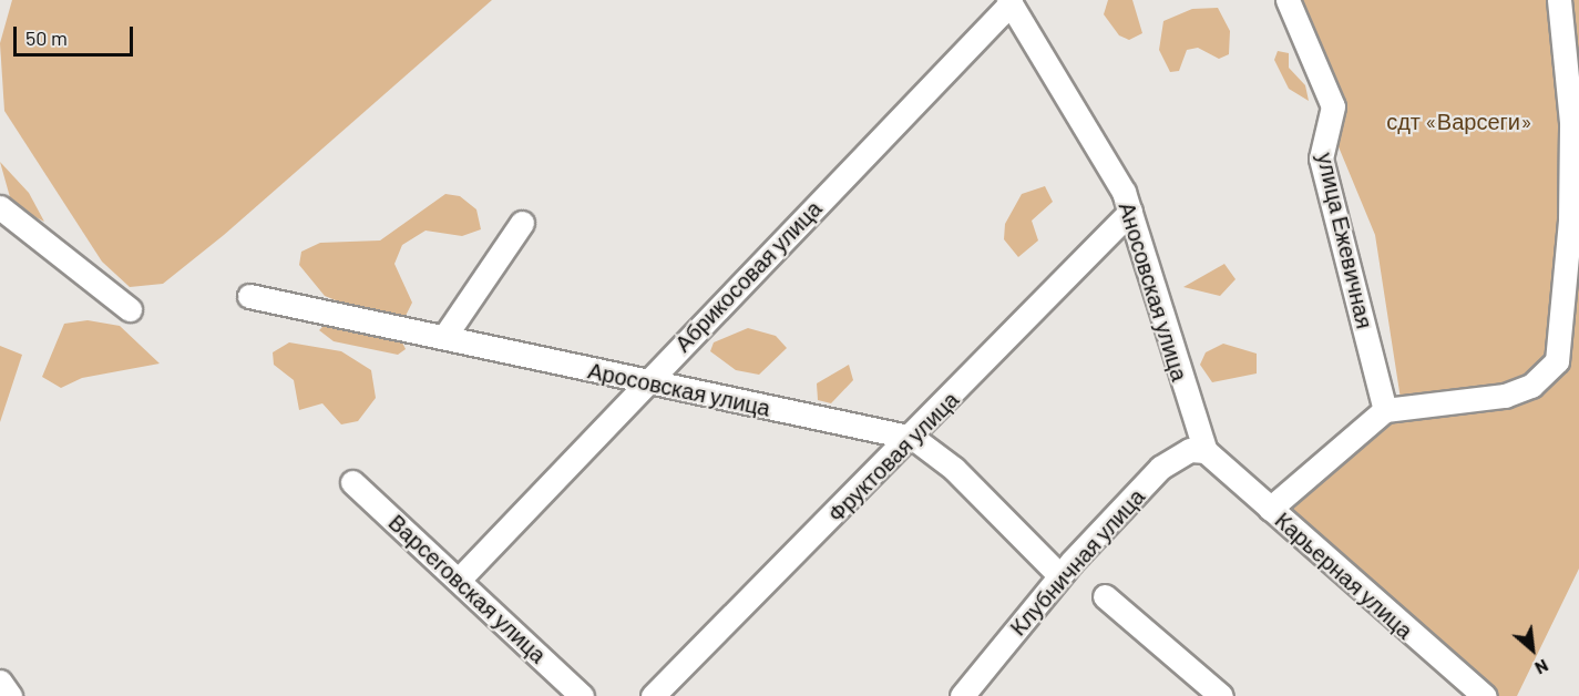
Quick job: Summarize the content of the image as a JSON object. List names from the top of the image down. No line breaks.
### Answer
{"streets":{"street":["улица Ежевичная","Абрикосовая улица","Аносовская улица","Аросовская улица","Фруктовая улица","Клубничная улица","Карьерная улица","Варсеговская улица"]},"crossings":[["Абрикосовая улица","Аносовская улица"],["Абрикосовая улица","Аросовская улица"],["Абрикосовая улица","Варсеговская улица"],["Аносовская улица","Фруктовая улица"],["Аносовская улица","Клубничная улица"],["Аносовская улица","Карьерная улица"],["Аросовская улица","Фруктовая улица"],["Аросовская улица","Клубничная улица"],["Клубничная улица","Карьерная улица"]],"parks":["сдт «Варсеги»"],"scale_bar":"50 m","north":"bottom right"}
